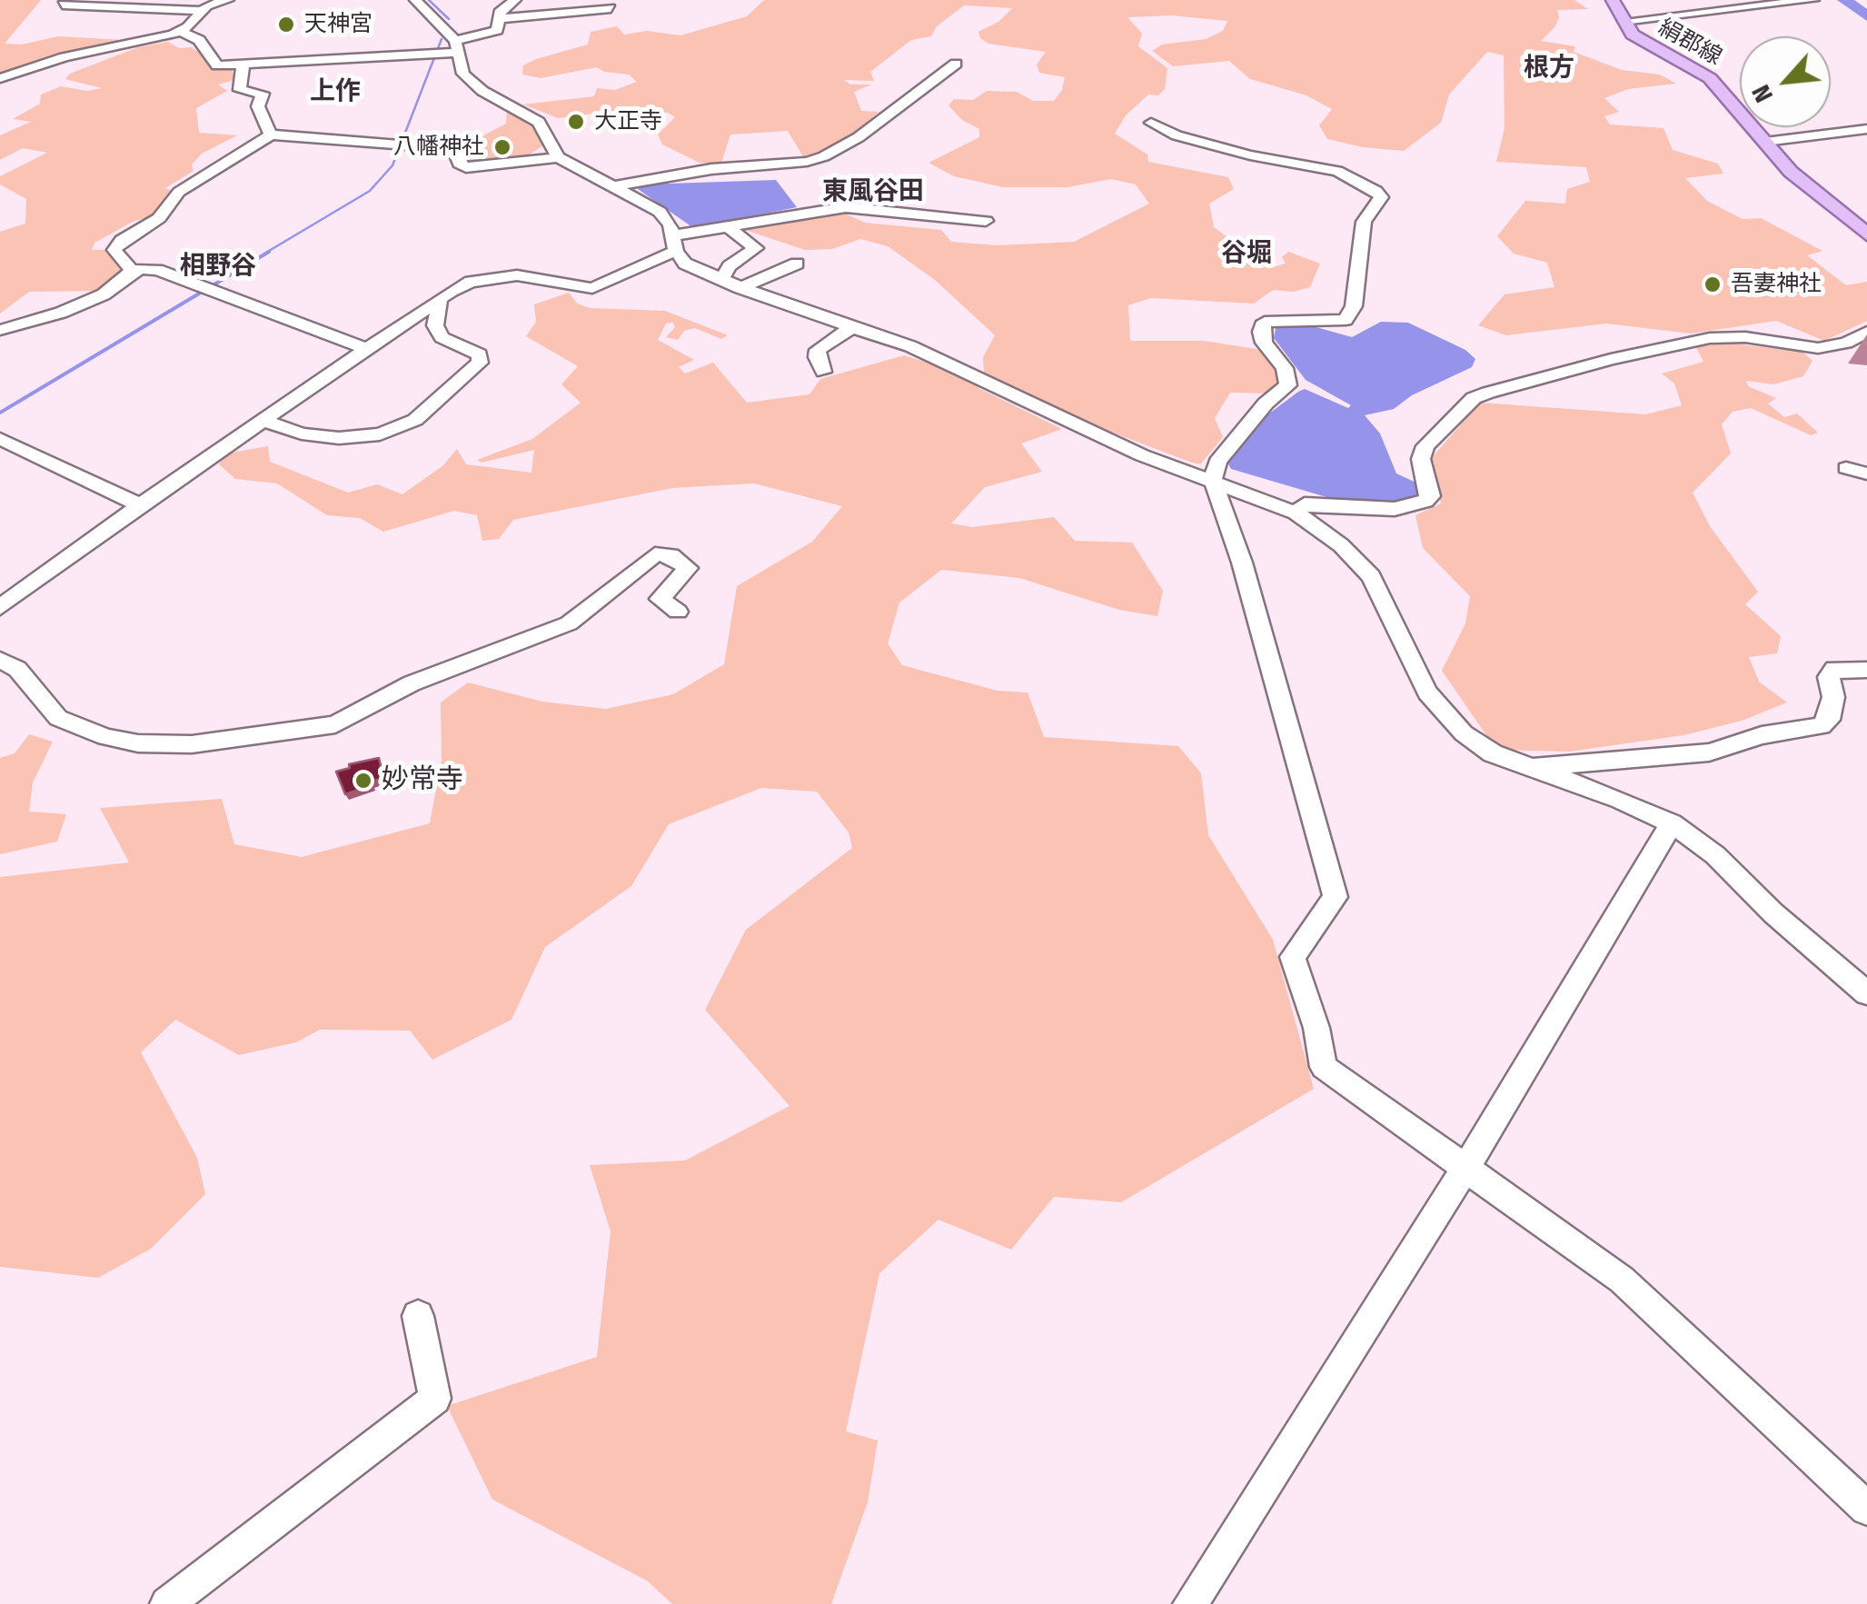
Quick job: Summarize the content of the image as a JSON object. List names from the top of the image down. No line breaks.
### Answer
{"streets":{"main road":["絹郡線"]},"districts":["根方","上作","東風谷田","谷堀","相野谷"],"places":["天神宮","大正寺","八幡神社","吾妻神社","妙常寺"],"north":"bottom left"}
